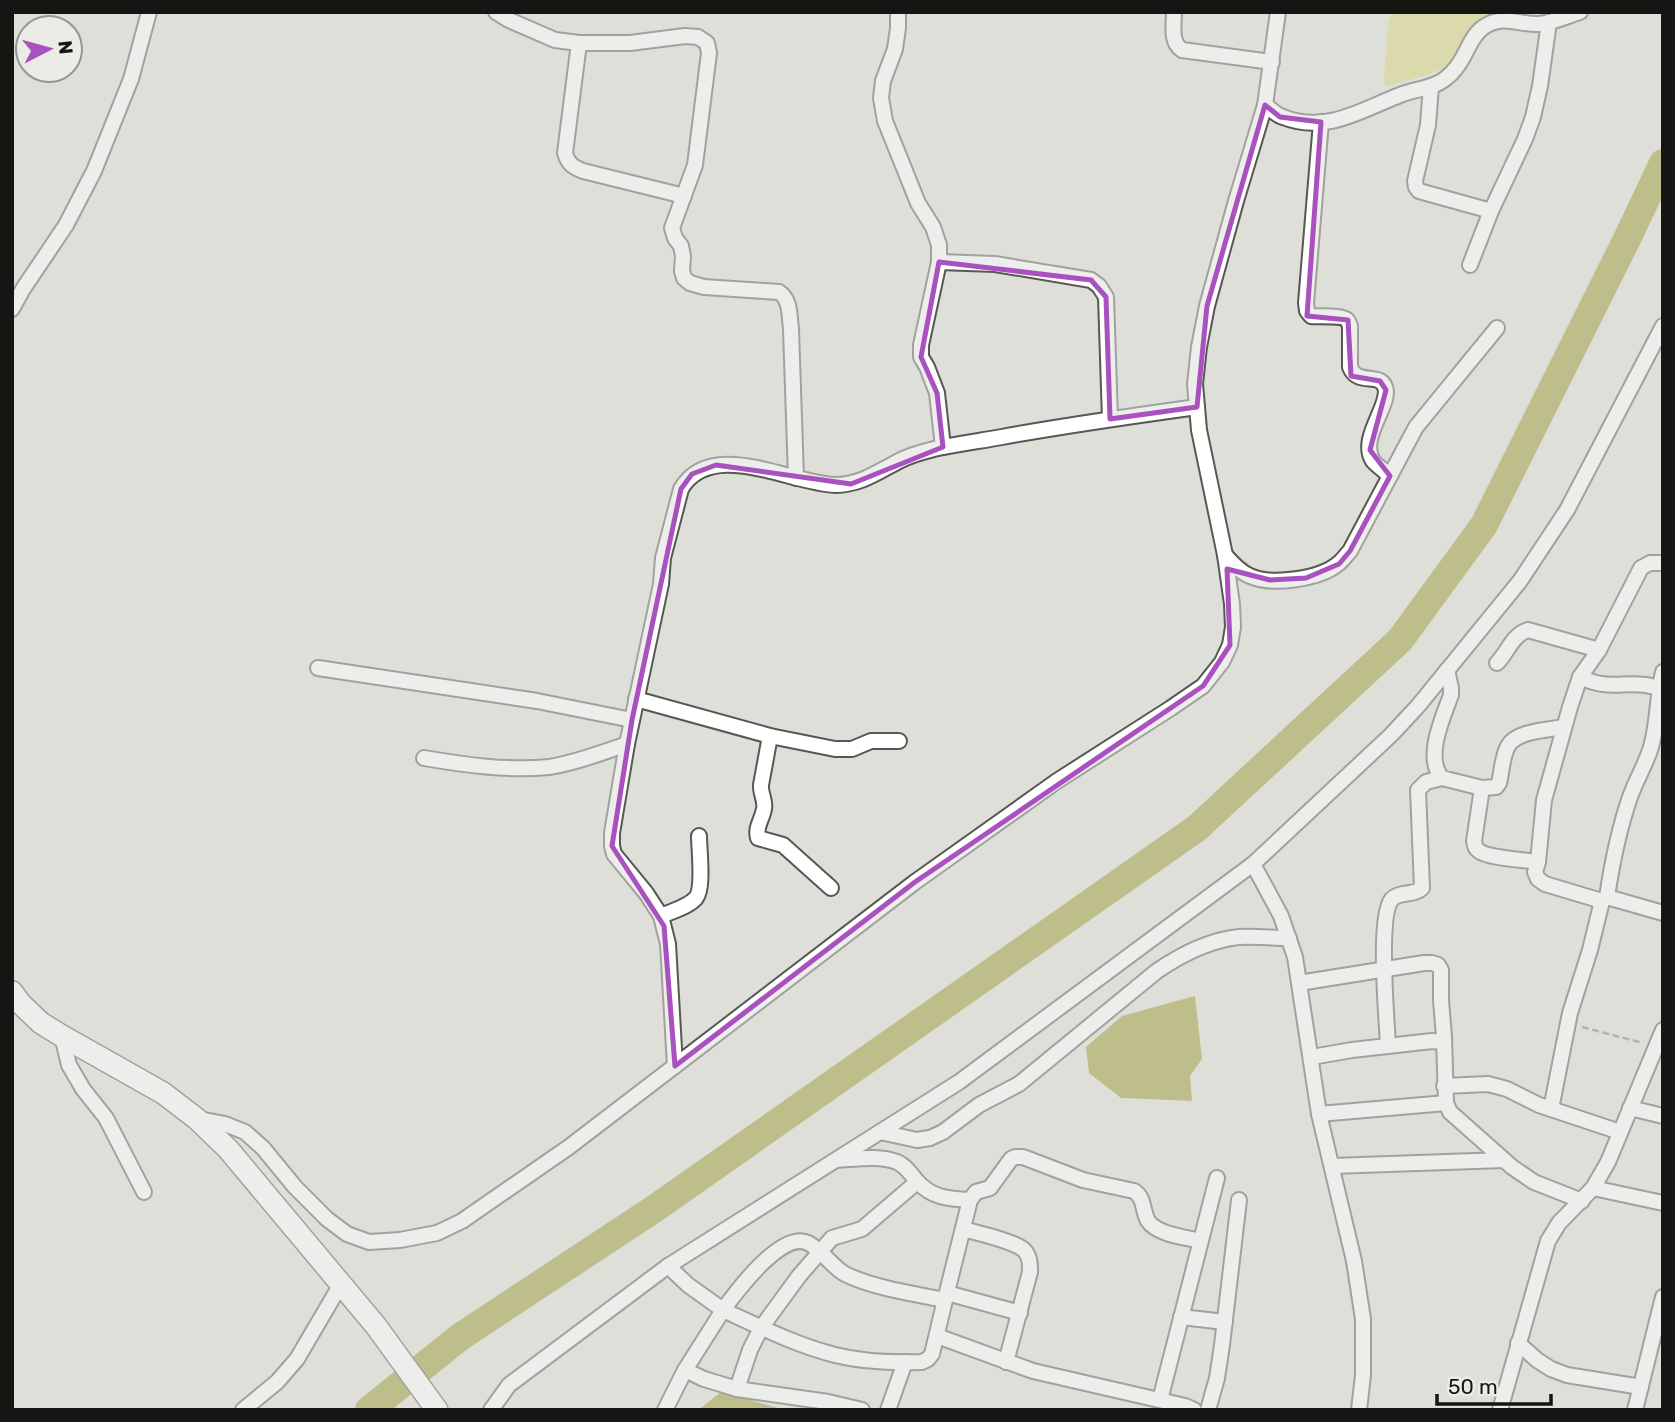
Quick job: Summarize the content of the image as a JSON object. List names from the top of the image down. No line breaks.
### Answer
{"scale_bar":"50 m","north":"right"}
